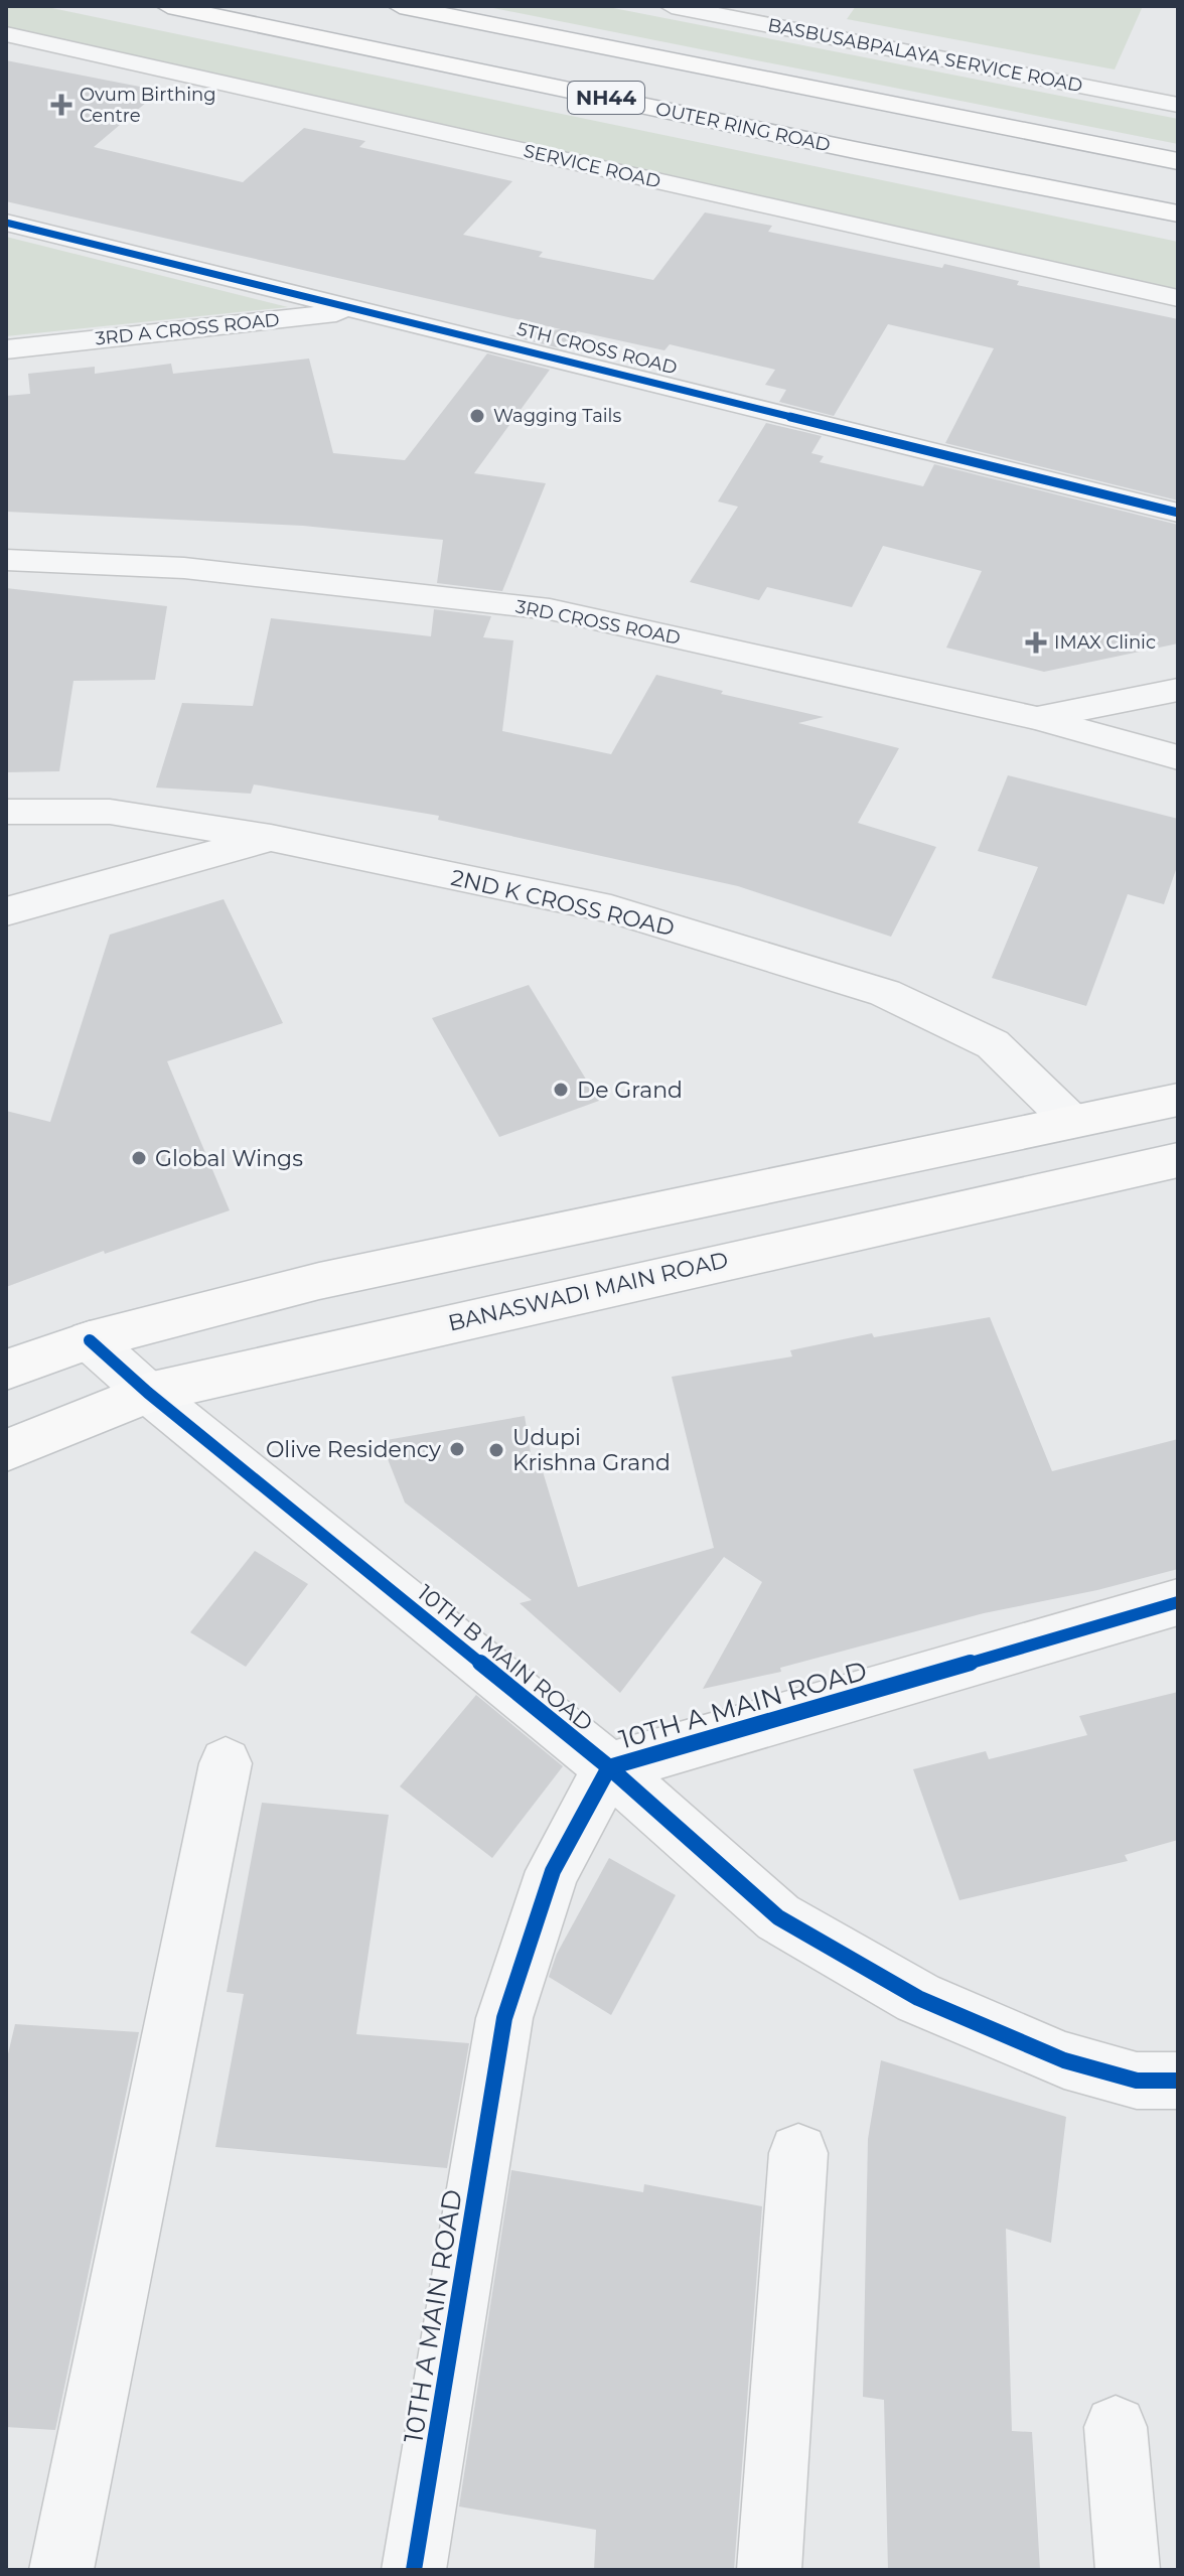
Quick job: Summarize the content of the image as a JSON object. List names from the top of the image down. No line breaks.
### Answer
{"streets":{"main road":["NH44","OUTER RING ROAD","BANASWADI MAIN ROAD"],"street":["BASBUSABPALAYA SERVICE ROAD","SERVICE ROAD","3RD A CROSS ROAD","5TH CROSS ROAD","3RD CROSS ROAD","2ND K CROSS ROAD","10TH B MAIN ROAD","10TH A MAIN ROAD"]},"crossings":[["3RD A CROSS ROAD","5TH CROSS ROAD"],["BANASWADI MAIN ROAD","10TH B MAIN ROAD"],["10TH B MAIN ROAD","10TH A MAIN ROAD"]],"places":{"health":["Ovum Birthing Centre","IMAX Clinic"],"other":["Wagging Tails","De Grand","Global Wings","Olive Residency","Udupi Krishna Grand"]}}
